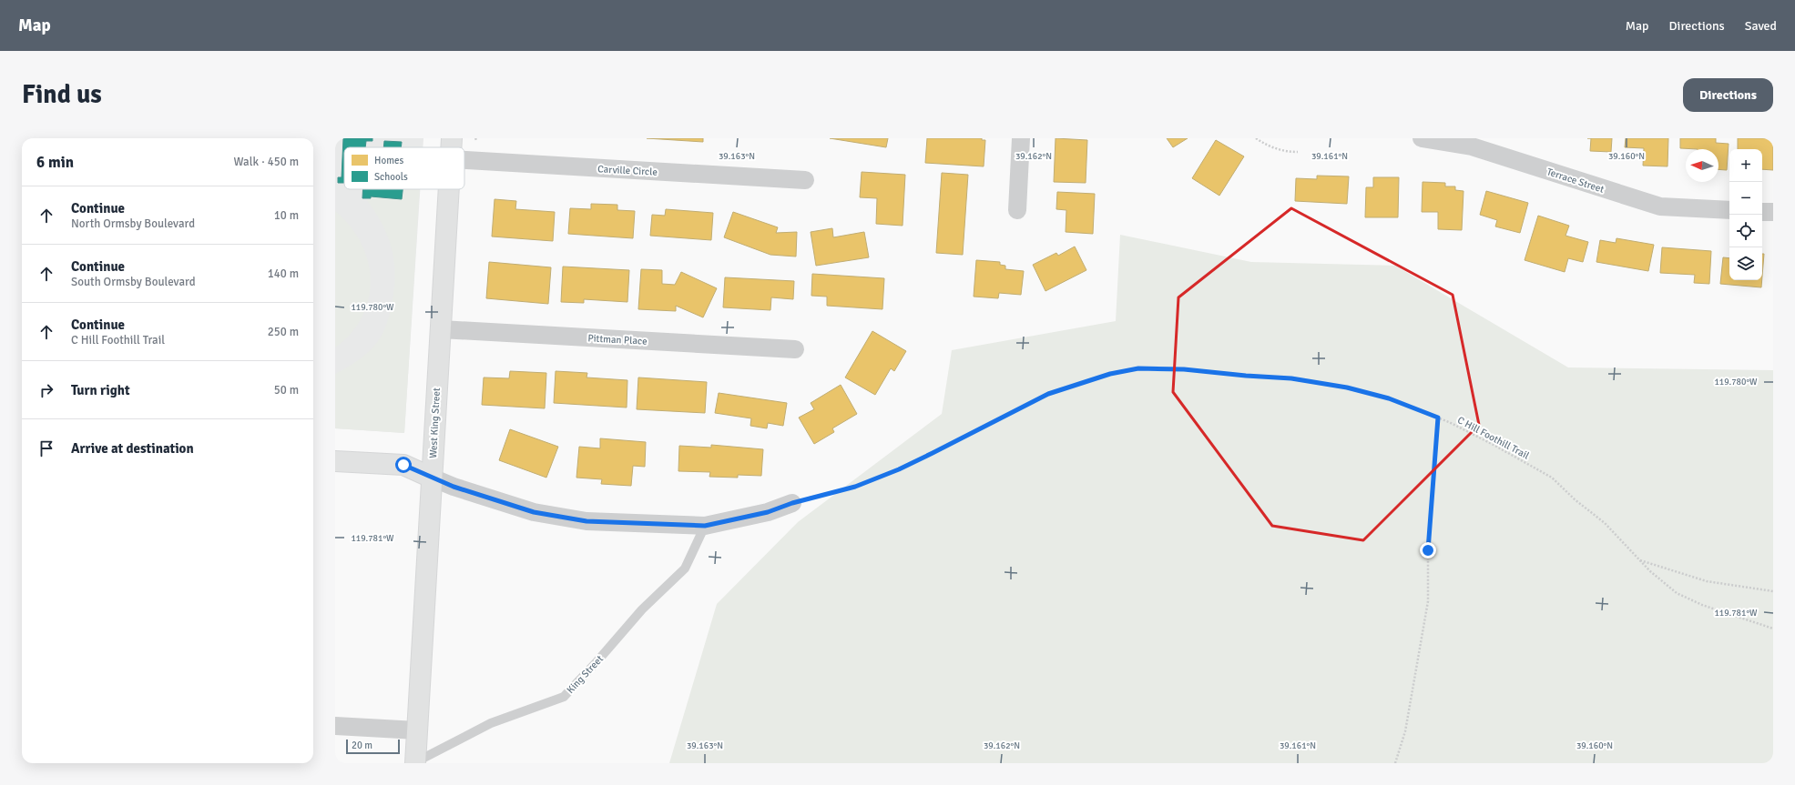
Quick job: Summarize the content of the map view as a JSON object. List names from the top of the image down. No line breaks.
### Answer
{"streets":{"street":["Carville Circle","Terrace Street","Pittman Place","West King Street"],"lane":["King Street"],"path":["C Hill Foothill Trail"]},"crossings":[["Pittman Place","West King Street"],["West King Street","King Street"]],"legend":["Homes","Schools"],"scale_bar":"20 m","north":"left","page":{"header":"Map","nav":["Map","Directions","Saved"],"buttons":"Directions","title":"Find us","heading":["6 min","Walk · 450 m"],"map_buttons":["+","−"],"list":[["Continue","North Ormsby Boulevard","10 m"],["Continue","South Ormsby Boulevard","140 m"],["Continue","C Hill Foothill Trail","250 m"],["Turn right","50 m"],"Arrive at destination"],"scale":"20 m"},"coordinates":["39.163°N","39.162°N","39.161°N","39.160°N","119.780°W","119.781°W"]}
